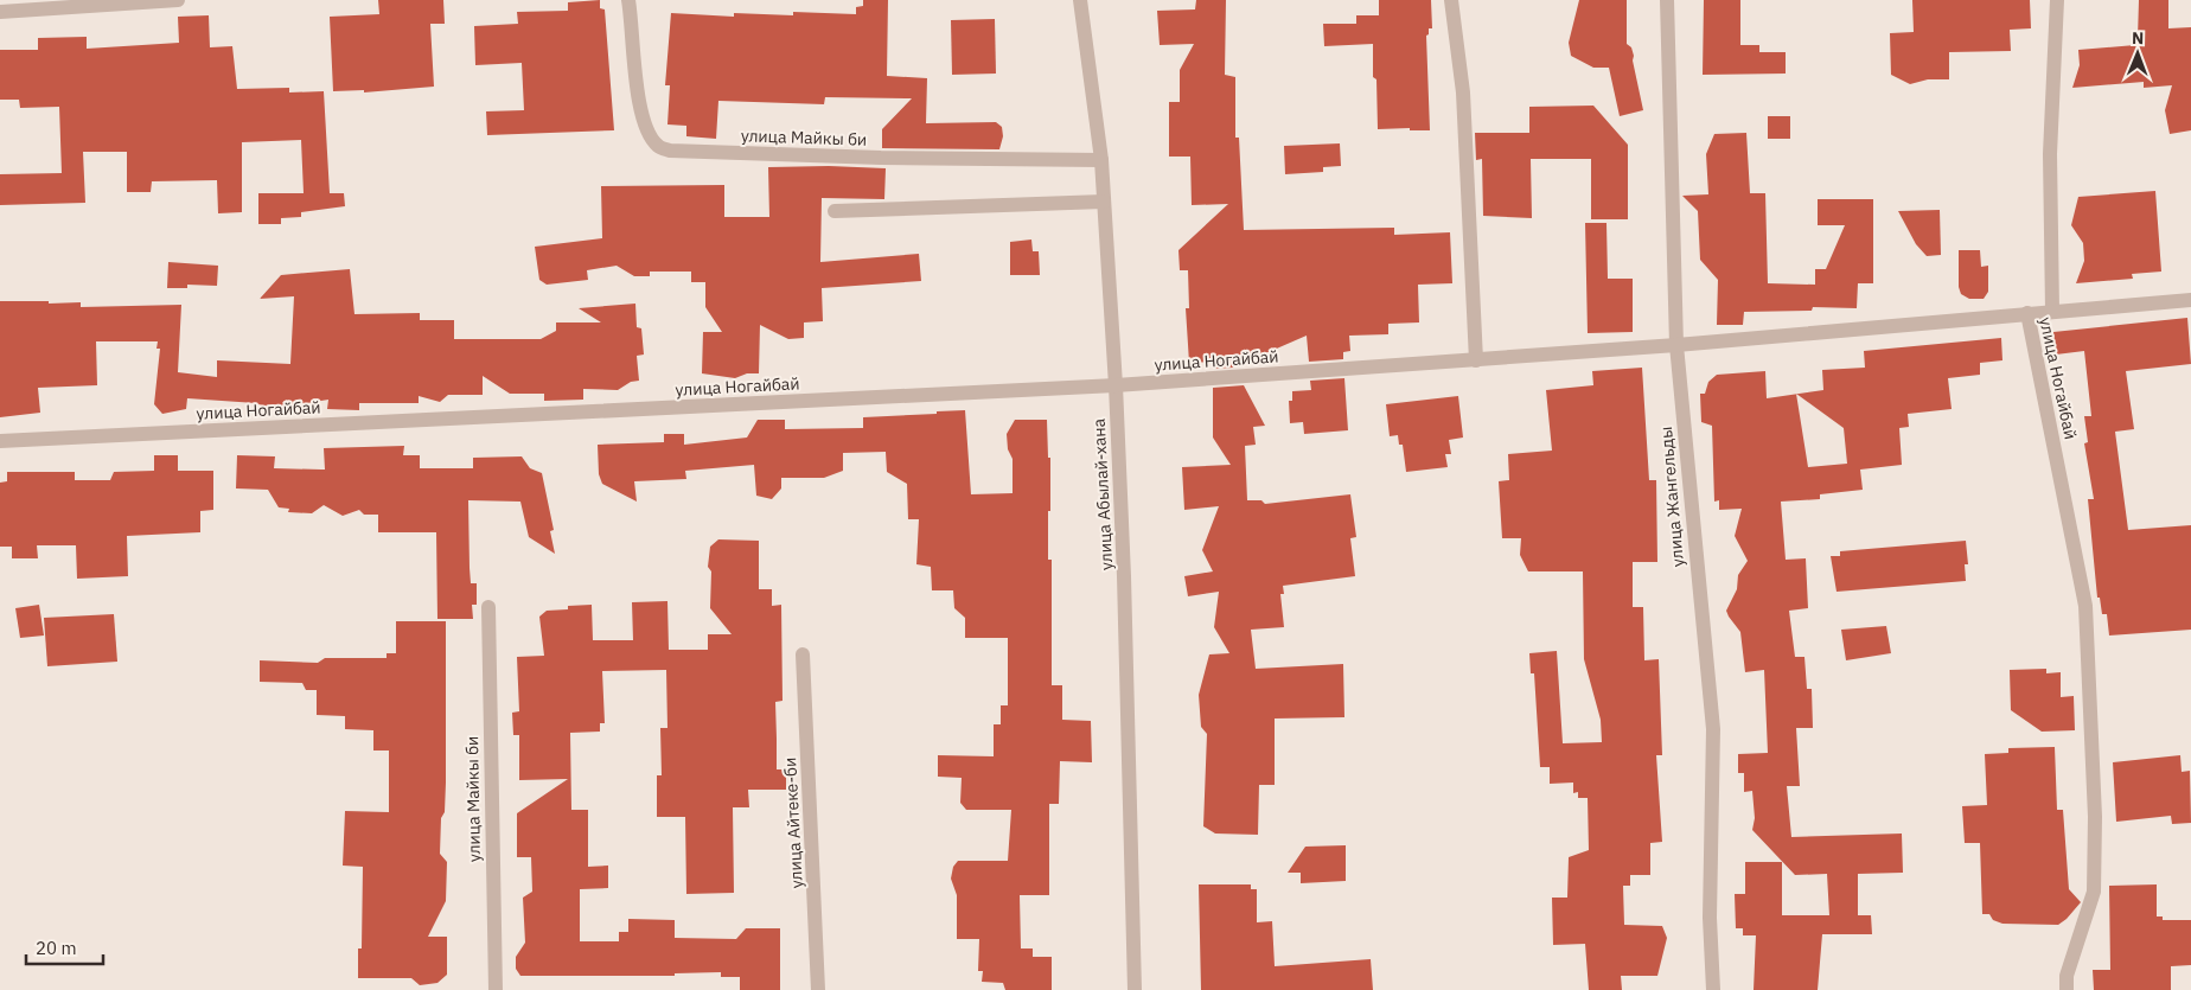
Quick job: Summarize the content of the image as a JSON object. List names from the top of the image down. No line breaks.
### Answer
{"streets":{"street":["улица Майкы би","улица Ногайбай","улица Абылай-хана","улица Жангельды","улица Айтеке-би"]},"crossings":[["улица Майкы би","улица Абылай-хана"],["улица Ногайбай","улица Абылай-хана"],["улица Ногайбай","улица Жангельды"]],"scale_bar":"20 m","north":"top"}
